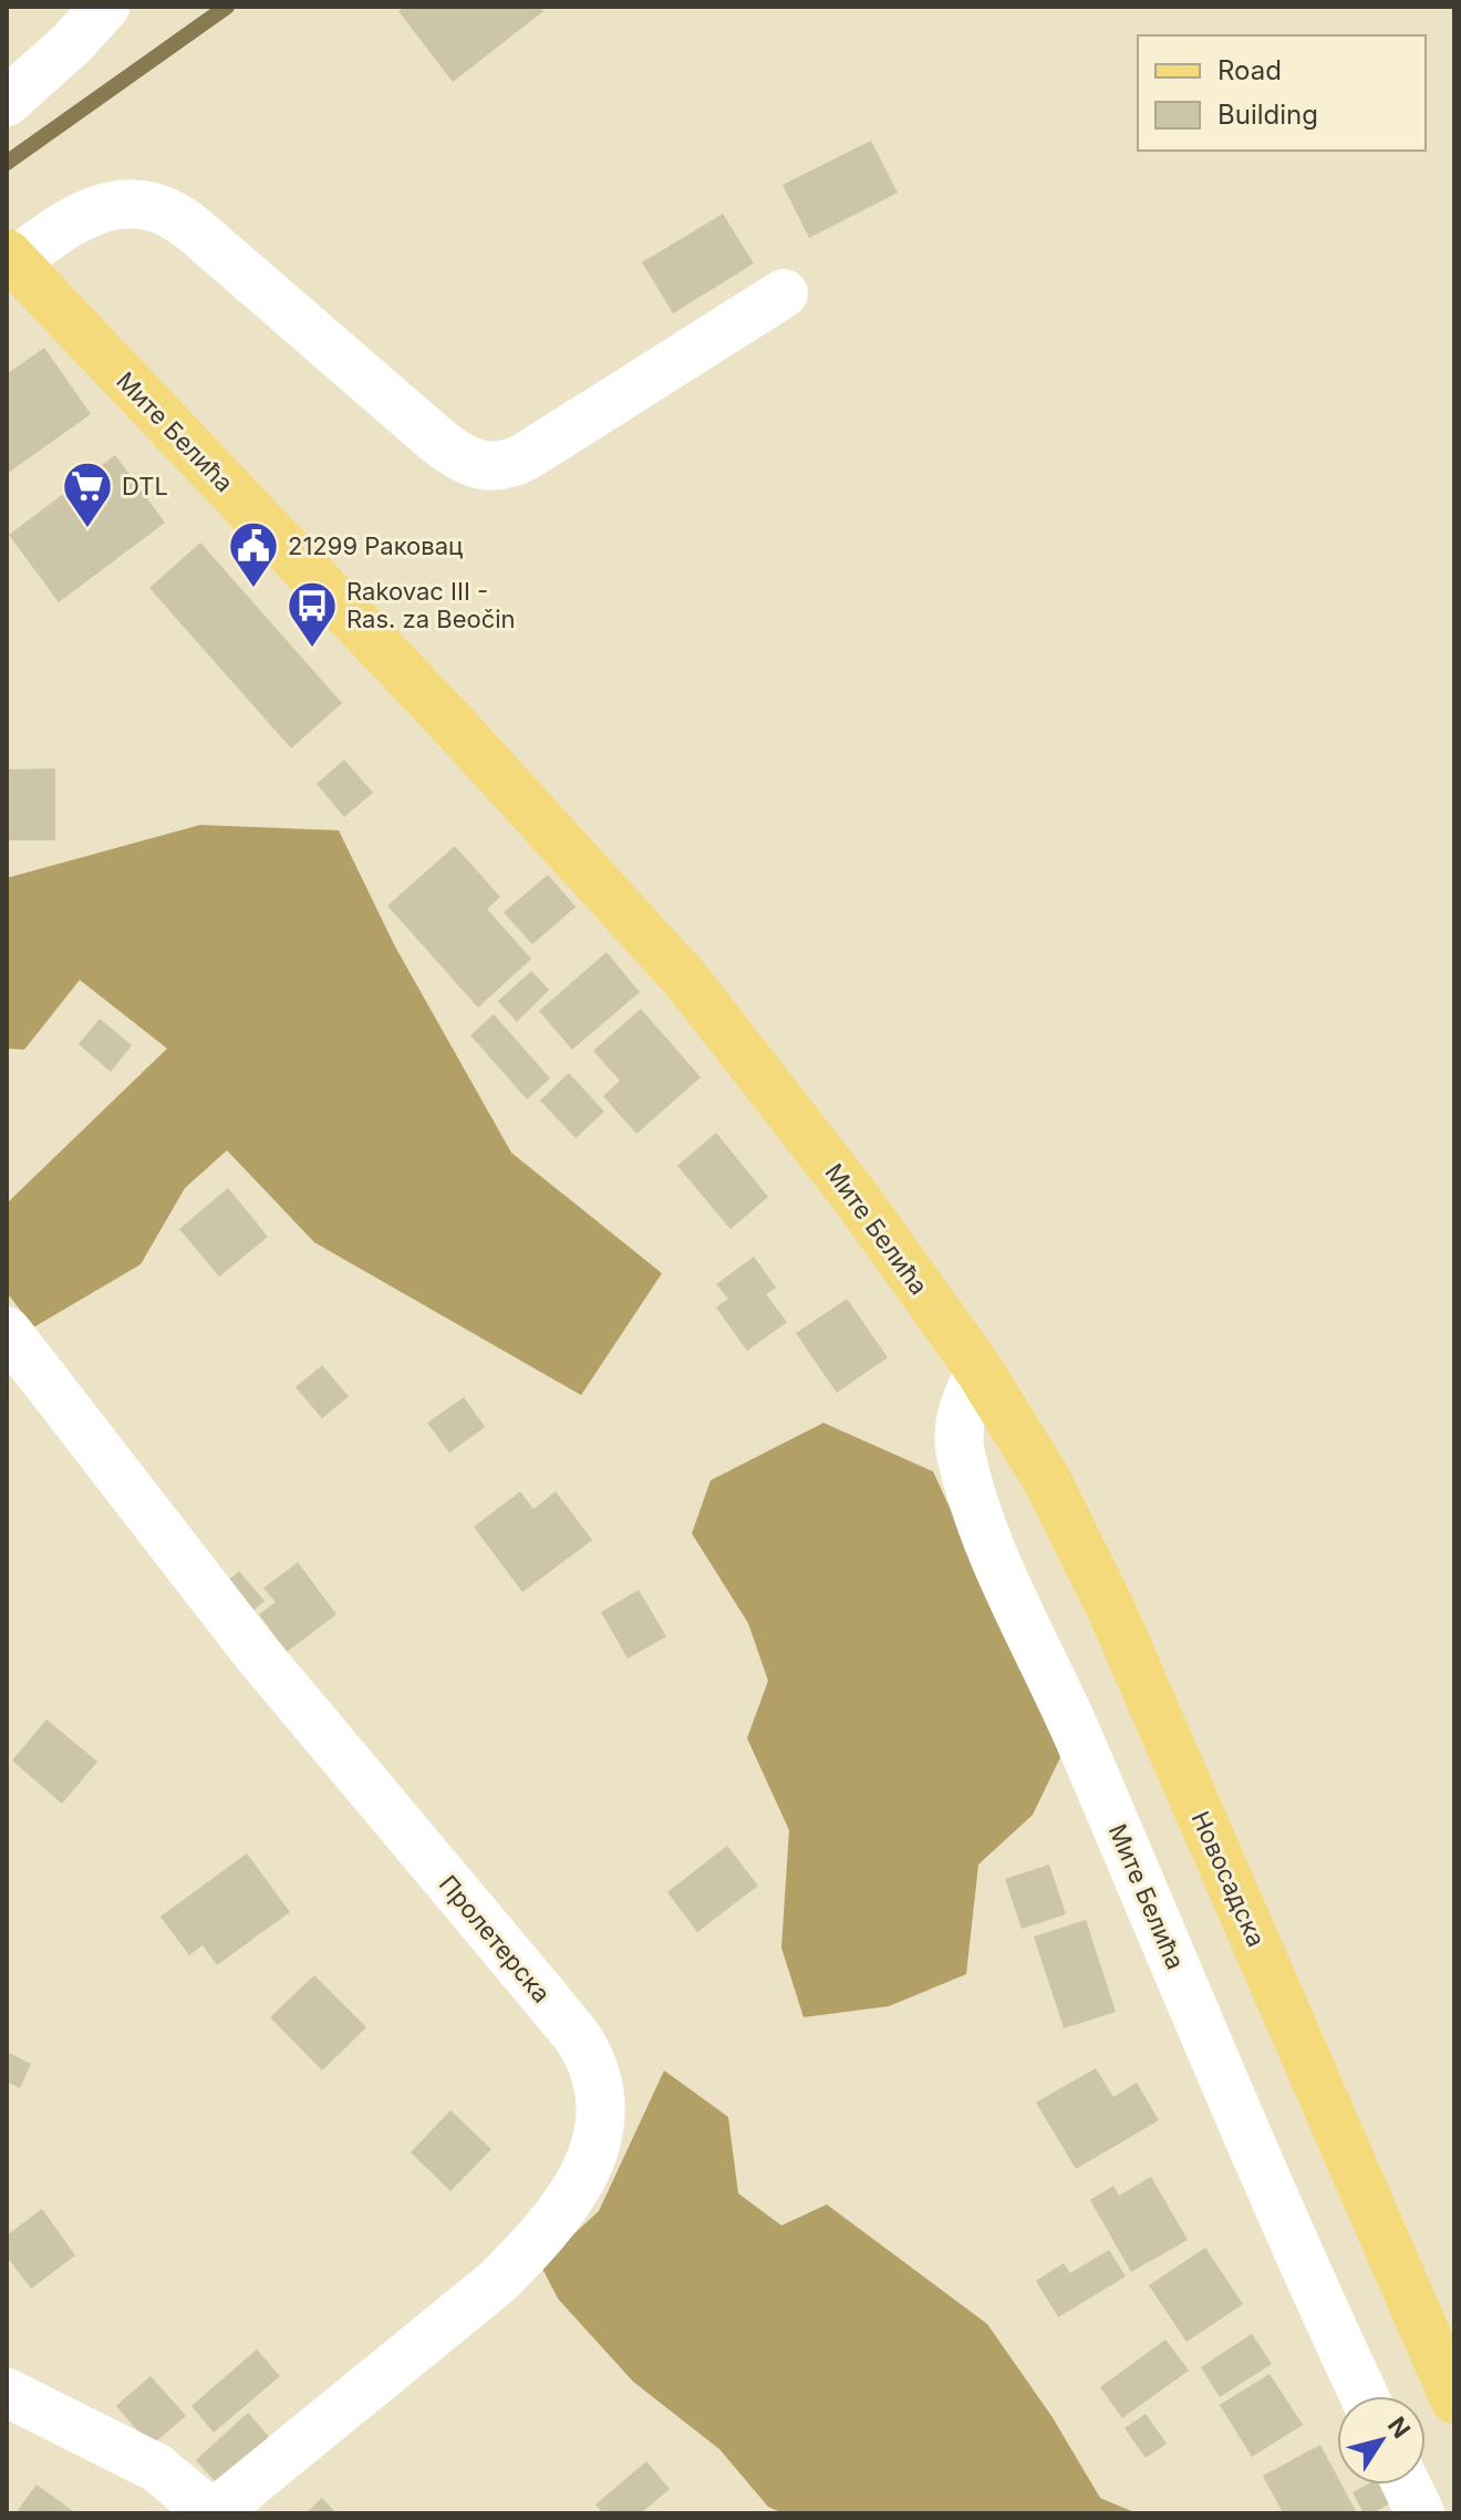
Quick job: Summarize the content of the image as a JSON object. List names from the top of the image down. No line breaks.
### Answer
{"streets":{"main road":["Мите Белића","Новосадска"],"street":["Пролетерска"]},"crossings":[["Мите Белића","Новосадска"]],"places":{"supermarket":["DTL"],"public building":["21299 Раковац"],"bus stop":["Rakovac III - Ras. za Beočin"]},"legend":["Road","Building"],"north":"top right"}
